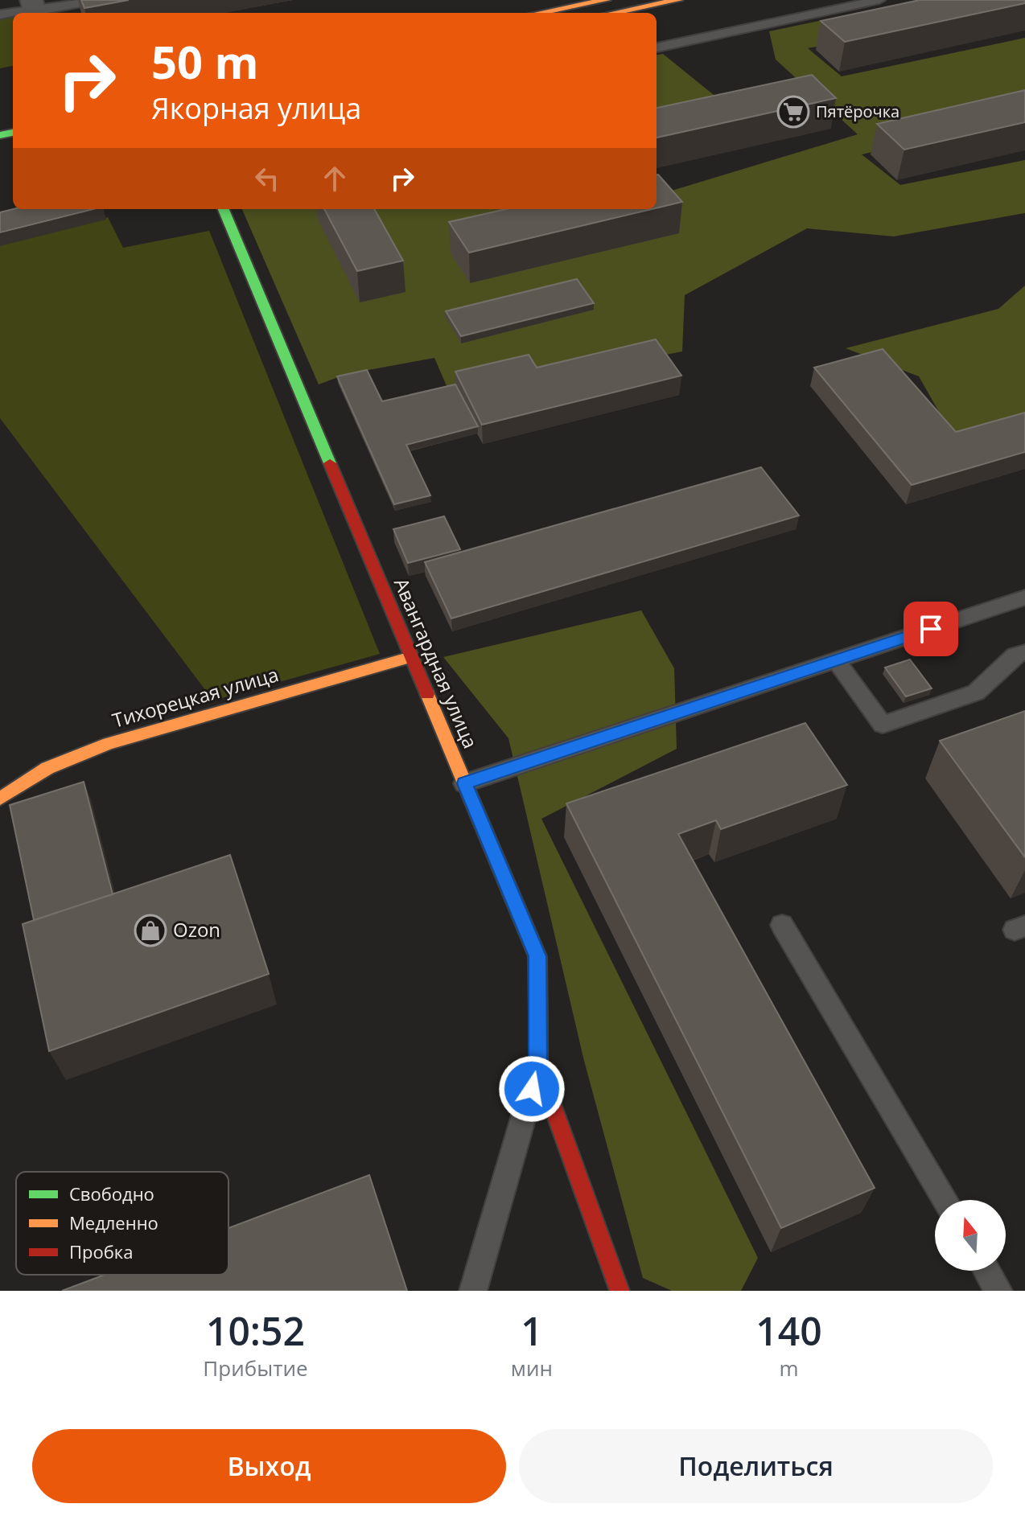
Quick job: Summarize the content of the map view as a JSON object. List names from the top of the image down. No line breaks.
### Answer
{"streets":{"street":["Авангардная улица","Тихорецкая улица"]},"crossings":[["Авангардная улица","Тихорецкая улица"]],"places":{"supermarket":["Пятёрочка"],"shop":["Ozon"]},"legend":["Свободно","Медленно","Пробка"],"north":"top","page":{"turn":["50 m","Якорная улица"],"eta":["10:52","Прибытие","1","мин","140","m"],"buttons":["Выход","Поделиться"]}}
